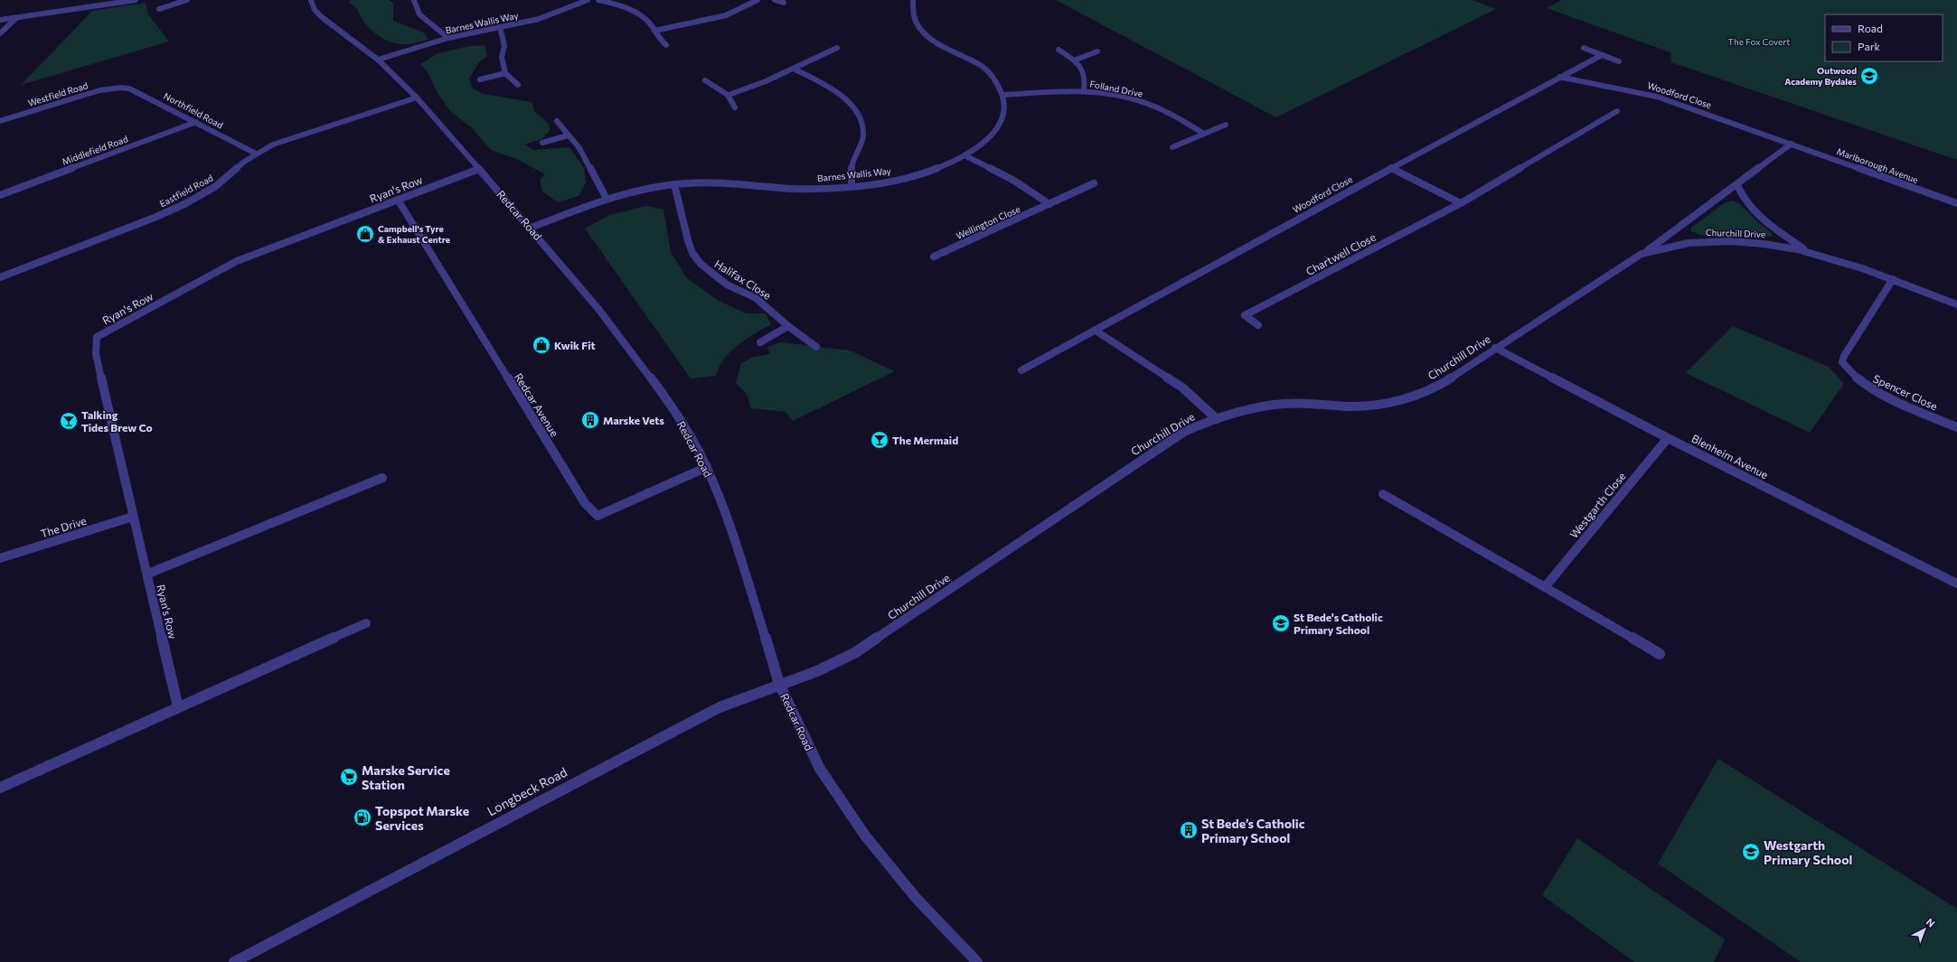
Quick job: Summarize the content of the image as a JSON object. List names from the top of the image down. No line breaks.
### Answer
{"streets":{"street":["Barnes Wallis Way","Folland Drive","Westfield Road","Woodford Close","Northfield Road","Middlefield Road","Marlborough Avenue","Ryan's Row","Eastfield Road","Redcar Road","Wellington Close","Churchill Drive","Chartwell Close","Halifax Close","Spencer Close","Redcar Avenue","Blenheim Avenue","Westgarth Close","The Drive","Longbeck Road"]},"crossings":[["Barnes Wallis Way","Folland Drive"],["Barnes Wallis Way","Redcar Road"],["Barnes Wallis Way","Halifax Close"],["Westfield Road","Northfield Road"],["Woodford Close","Marlborough Avenue"],["Woodford Close","Churchill Drive"],["Northfield Road","Middlefield Road"],["Northfield Road","Eastfield Road"],["Marlborough Avenue","Churchill Drive"],["Ryan's Row","Redcar Road"],["Ryan's Row","Redcar Avenue"],["Ryan's Row","The Drive"],["Eastfield Road","Redcar Road"],["Redcar Road","Churchill Drive"],["Redcar Road","Redcar Avenue"],["Redcar Road","Longbeck Road"],["Churchill Drive","Spencer Close"],["Churchill Drive","Blenheim Avenue"],["Churchill Drive","Longbeck Road"],["Blenheim Avenue","Westgarth Close"]],"parks":["The Fox Covert"],"places":{"school or university":["Outwood Academy Bydales","St Bede's Catholic Primary School","Westgarth Primary School"],"shop":["Campbell's Tyre & Exhaust Centre","Kwik Fit"],"building":["Marske Vets","St Bede’s Catholic Primary School"],"bar":["Talking Tides Brew Co","The Mermaid"],"supermarket":["Marske Service Station"],"fuel station":["Topspot Marske Services"]},"legend":["Road","Park"],"north":"top right"}
